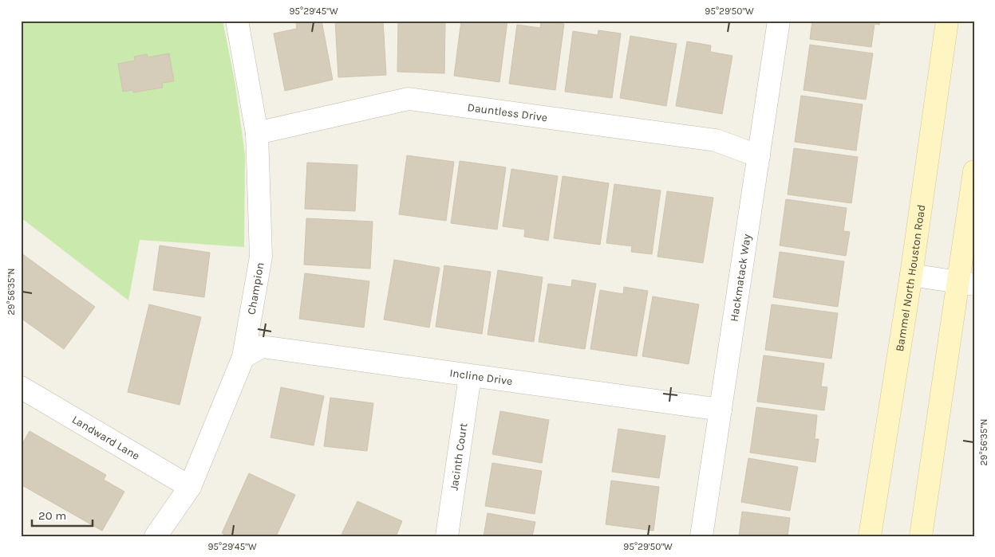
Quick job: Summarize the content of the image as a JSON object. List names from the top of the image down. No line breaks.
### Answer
{"streets":{"main road":["Bammel North Houston Road"],"street":["Dauntless Drive","Hackmatack Way","Champion","Incline Drive","Landward Lane","Jacinth Court"]},"crossings":[["Dauntless Drive","Hackmatack Way"],["Dauntless Drive","Champion"],["Hackmatack Way","Incline Drive"],["Champion","Incline Drive"],["Champion","Landward Lane"],["Incline Drive","Jacinth Court"]],"scale_bar":"20 m","coordinates":["95°29'45\"W","95°29'50\"W","29°56'35\"N"]}
